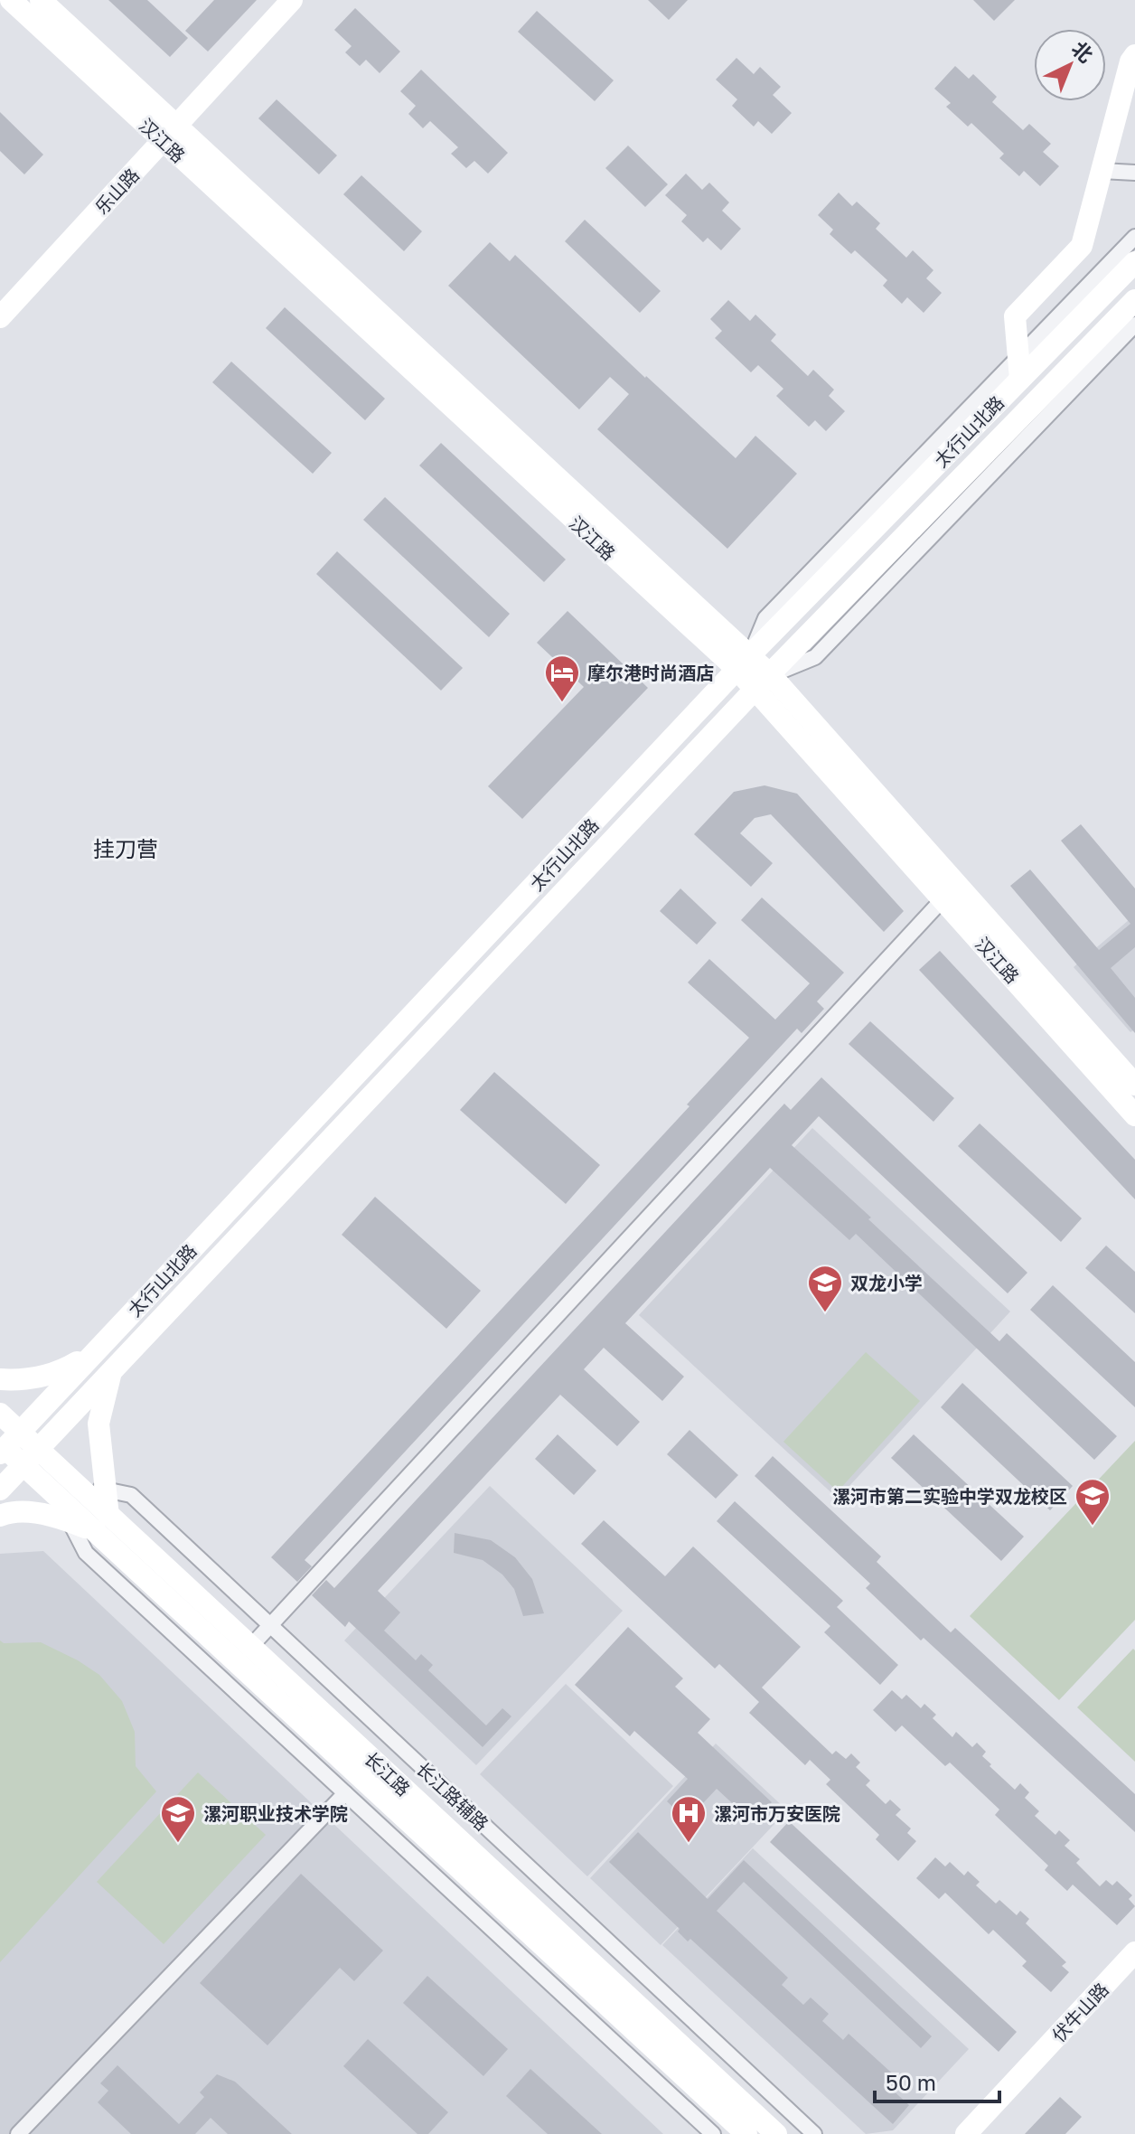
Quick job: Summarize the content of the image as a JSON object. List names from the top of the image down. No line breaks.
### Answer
{"streets":{"main road":["汉江路","乐山路","太行山北路","长江路","伏牛山路"],"street":["长江路辅路"]},"crossings":[["汉江路","乐山路"],["汉江路","太行山北路"],["太行山北路","长江路"],["长江路","长江路辅路"]],"districts":["挂刀营"],"places":{"hotel":["摩尔港时尚酒店"],"school or university":["双龙小学","漯河市第二实验中学双龙校区","漯河职业技术学院"],"hospital":["漯河市万安医院"]},"scale_bar":"50 m","north":"top right"}
